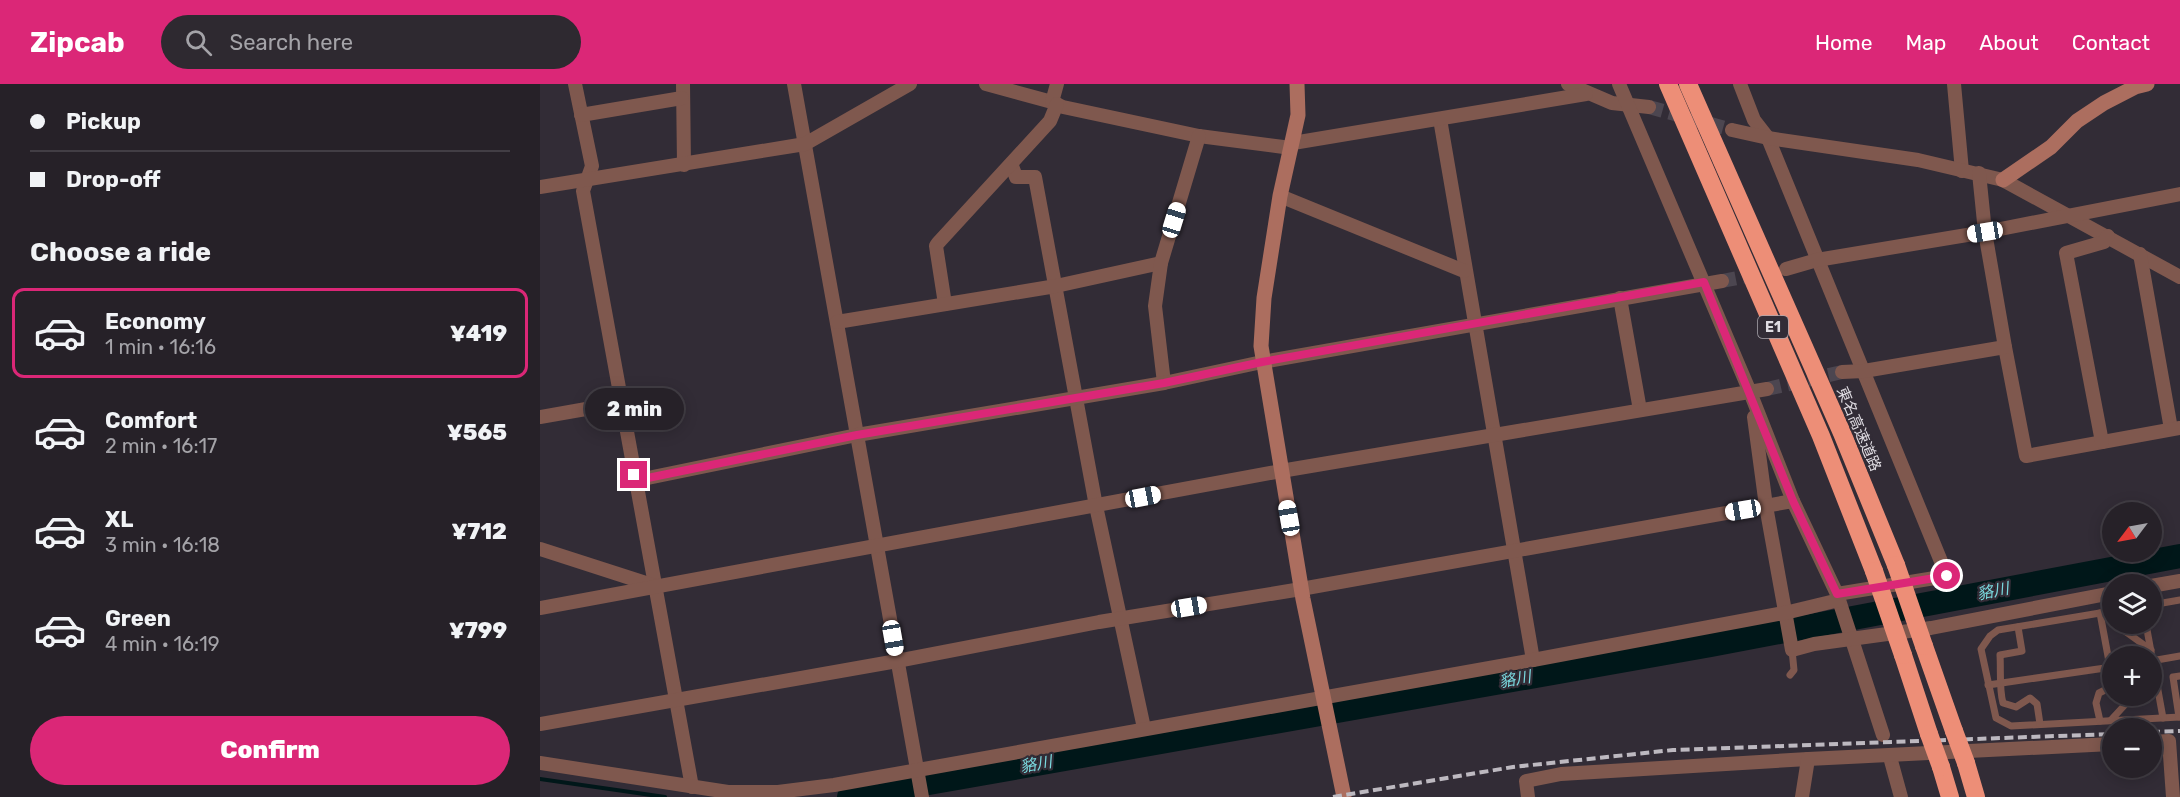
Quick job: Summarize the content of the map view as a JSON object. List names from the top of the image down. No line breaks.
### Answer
{"streets":{"highway":["E1","東名高速道路"]},"water":["貉川"],"north":"bottom left","page":{"header":"Zipcab","search":"Search here","nav":["Home","Map","About","Contact"],"banner":["Pickup","Drop-off"],"heading":"Choose a ride","list":[{"name":"Economy","note":"1 min · 16:16","value":"¥419"},{"name":"Comfort","note":"2 min · 16:17","value":"¥565"},{"name":"XL","note":"3 min · 16:18","value":"¥712"},{"name":"Green","note":"4 min · 16:19","value":"¥799"}],"bubble":"2 min","map_buttons":["+","−"],"buttons":"Confirm"}}
